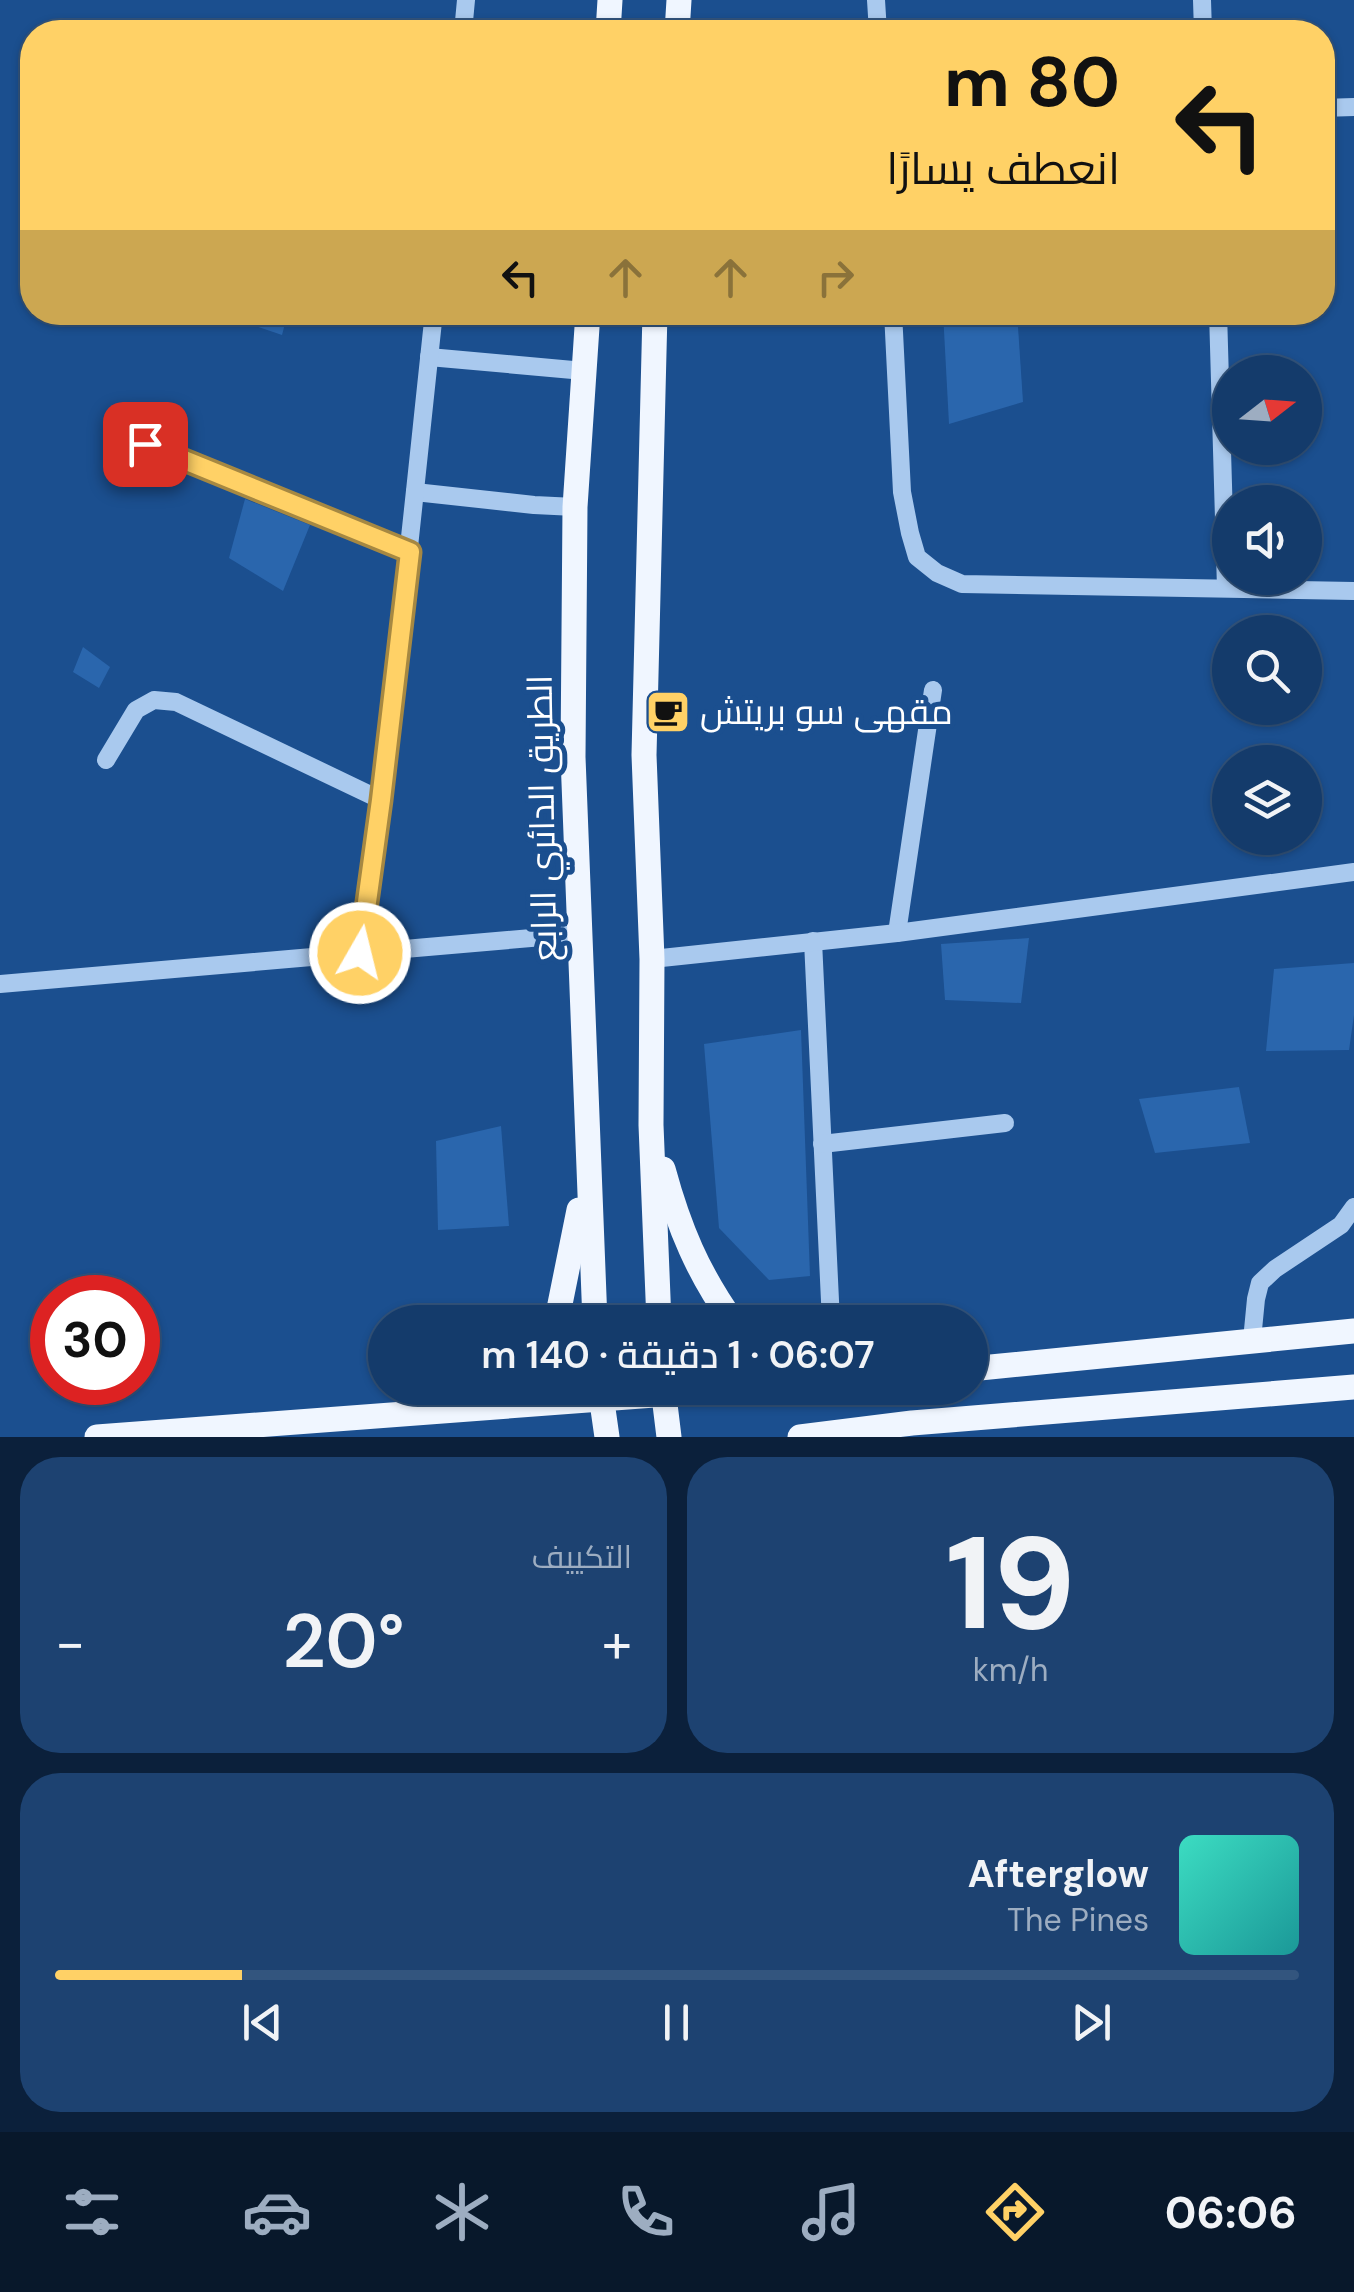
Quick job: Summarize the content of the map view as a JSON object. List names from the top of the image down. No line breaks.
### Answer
{"streets":{"main road":["الطريق الدائري الرابع"]},"places":{"cafe":["مقهى سو بريتش"]},"north":"right","page":{"turn":["80 m","انعطف يسارًا"],"limit":"30","trip":"06:07 · 1 دقيقة · 140 m","tile":[["19","km/h"],"التكييف"],"heat":["−","20°","+"],"song":["Afterglow","The Pines"],"tabs":"06:06"}}
